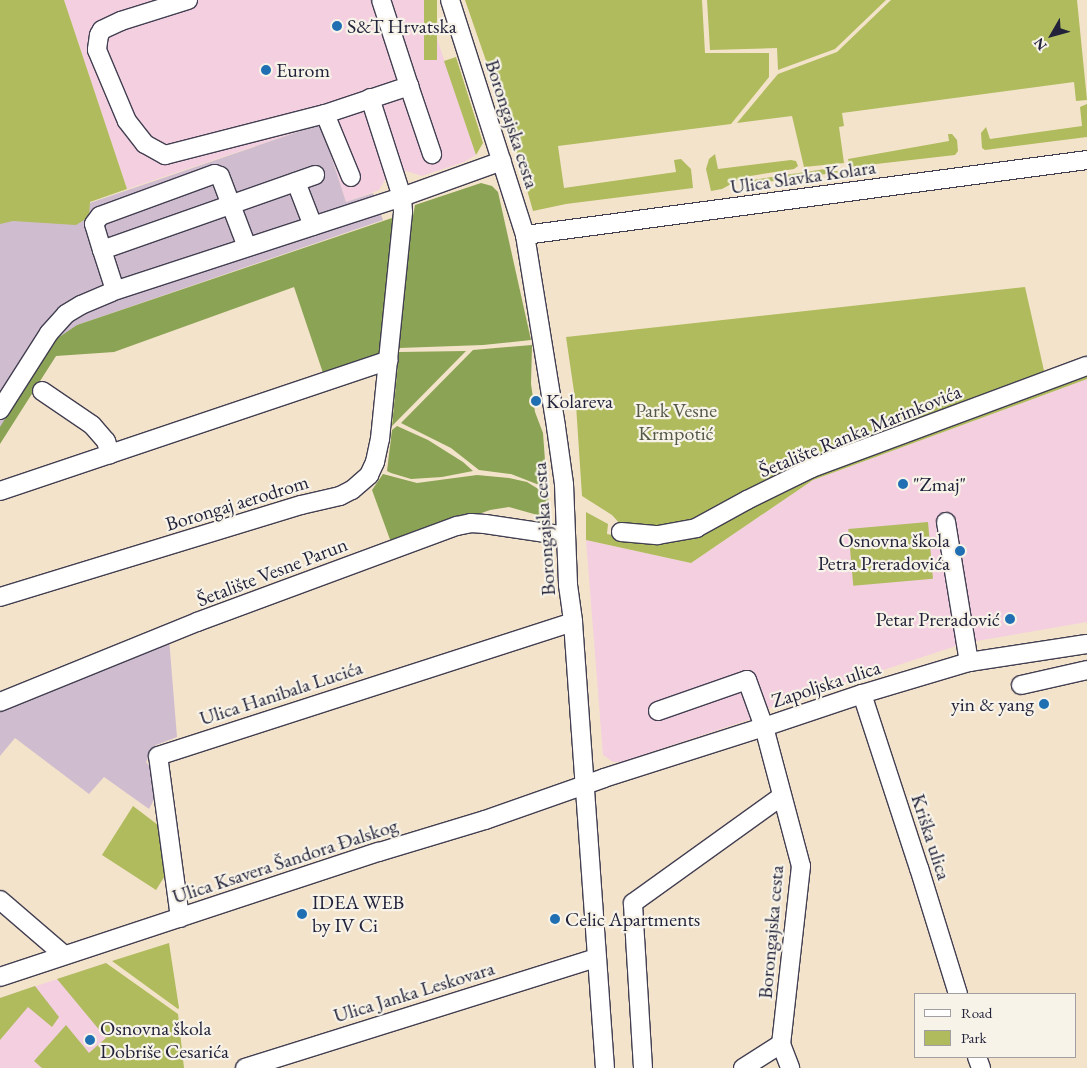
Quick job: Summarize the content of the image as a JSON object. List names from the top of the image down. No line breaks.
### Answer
{"streets":{"street":["Borongajska cesta","Ulica Slavka Kolara","Šetalište Ranka Marinkovića","Borongaj aerodrom","Šetalište Vesne Parun","Zapoljska ulica","Ulica Hanibala Lucića","Kriška ulica","Ulica Ksavera Šandora Đalskog","Ulica Janka Leskovara"]},"crossings":[["Borongajska cesta","Ulica Slavka Kolara"],["Borongajska cesta","Šetalište Vesne Parun"],["Borongajska cesta","Zapoljska ulica"],["Borongajska cesta","Ulica Hanibala Lucića"],["Borongajska cesta","Ulica Ksavera Šandora Đalskog"],["Borongajska cesta","Ulica Janka Leskovara"],["Zapoljska ulica","Kriška ulica"],["Zapoljska ulica","Ulica Ksavera Šandora Đalskog"],["Ulica Hanibala Lucića","Ulica Ksavera Šandora Đalskog"]],"parks":["Park Vesne Krmpotić"],"places":["S&T Hrvatska","Eurom","Kolareva","\"Zmaj\"","Osnovna škola Petra Preradovića","Petar Preradović","yin & yang","IDEA WEB by IV Ci","Celic Apartments","Osnovna škola Dobriše Cesarića"],"legend":["Road","Park"],"north":"bottom left"}
